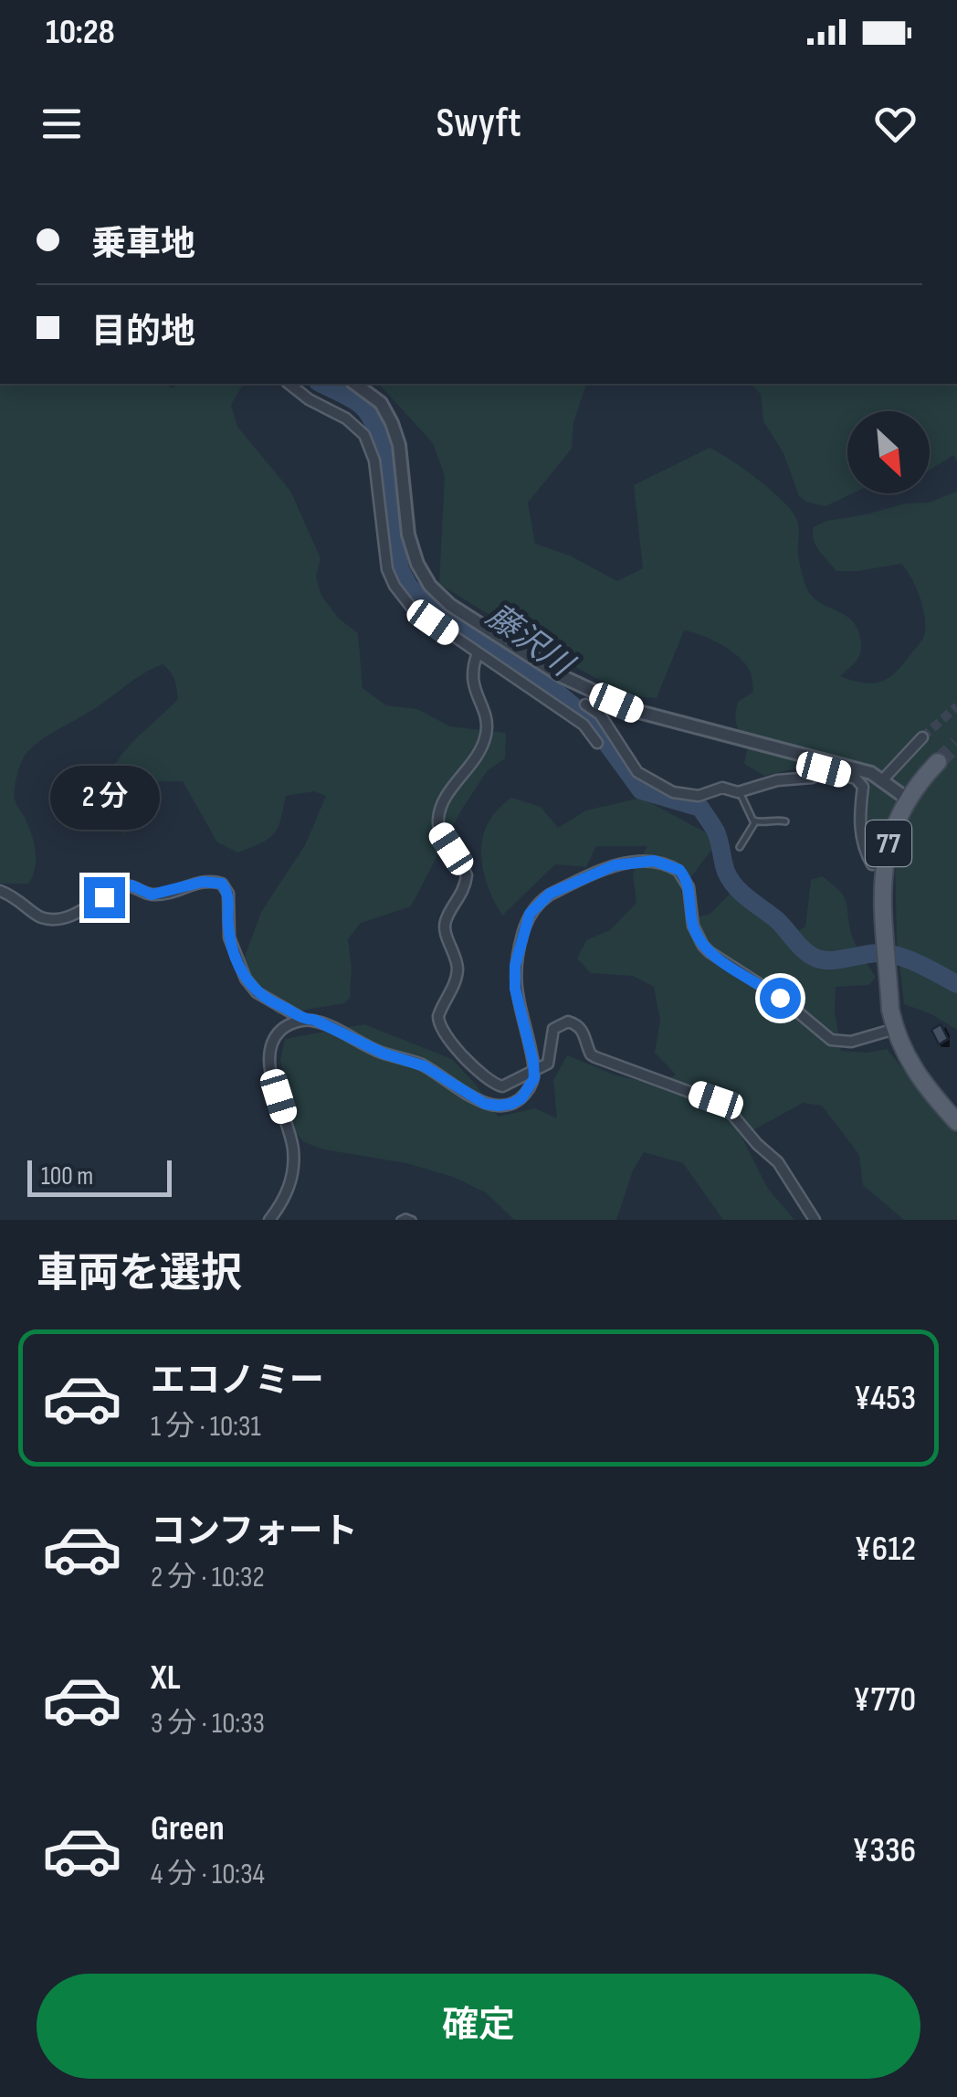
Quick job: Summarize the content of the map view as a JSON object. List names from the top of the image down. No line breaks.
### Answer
{"streets":{"main road":["77"]},"water":["藤沢川"],"scale_bar":"100 m","north":"bottom right","page":{"status":"10:28","header":"Swyft","banner":["乗車地","目的地"],"bubble":"2 分","scale":"100 m","heading":"車両を選択","list":[{"name":"エコノミー","note":"1 分 · 10:31","value":"¥453"},{"name":"コンフォート","note":"2 分 · 10:32","value":"¥612"},{"name":"XL","note":"3 分 · 10:33","value":"¥770"},{"name":"Green","note":"4 分 · 10:34","value":"¥336"}],"buttons":"確定"}}
